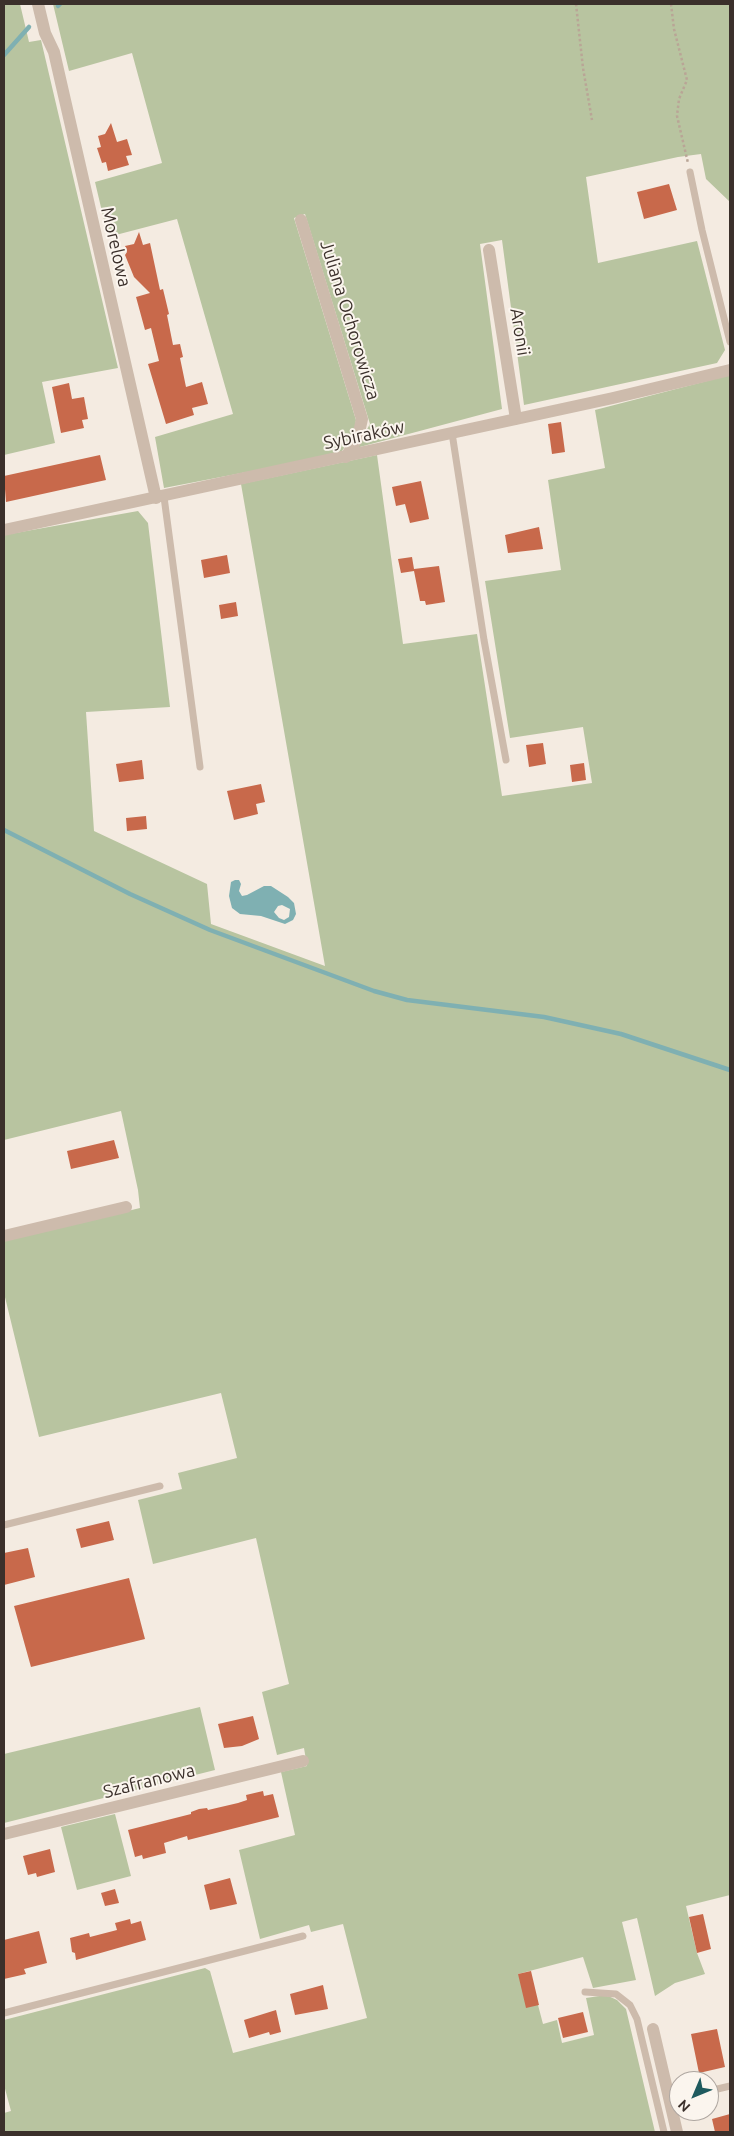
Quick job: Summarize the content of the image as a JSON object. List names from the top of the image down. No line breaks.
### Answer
{"streets":{"street":["Morelowa","Juliana Ochorowicza","Aronii","Sybiraków","Szafranowa"]},"crossings":[["Morelowa","Sybiraków"],["Juliana Ochorowicza","Sybiraków"],["Aronii","Sybiraków"]],"north":"bottom left"}
